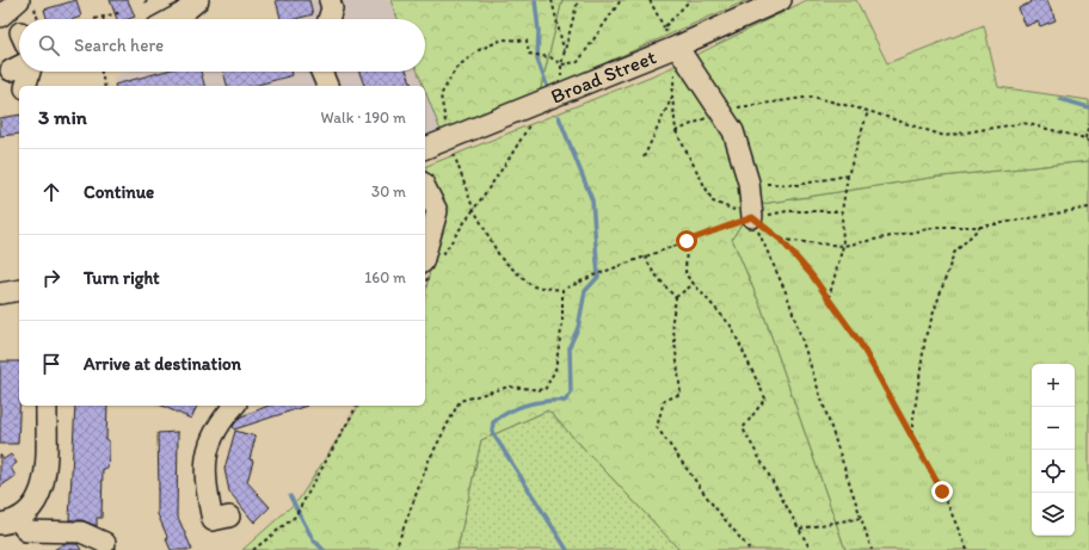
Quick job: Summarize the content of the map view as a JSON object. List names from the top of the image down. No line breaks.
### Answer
{"streets":{"street":["Broad Street"]},"page":{"search":"Search here","heading":["3 min","Walk · 190 m"],"list":[["Continue","30 m"],["Turn right","160 m"],"Arrive at destination"],"map_buttons":["+","−"]}}
